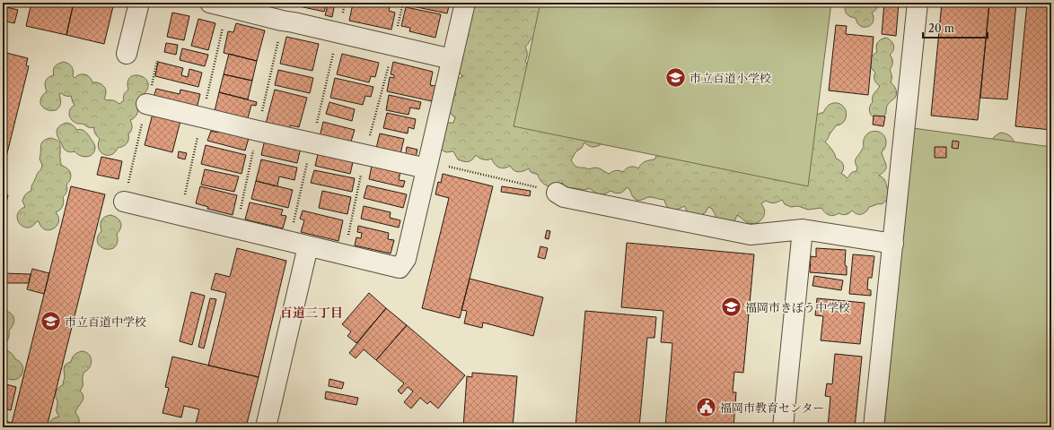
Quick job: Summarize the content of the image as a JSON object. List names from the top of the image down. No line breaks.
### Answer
{"districts":["百道三丁目"],"places":{"school or university":["市立百道小学校","福岡市きぼう中学校","市立百道中学校"],"public building":["福岡市教育センター"]},"scale_bar":"20 m"}
